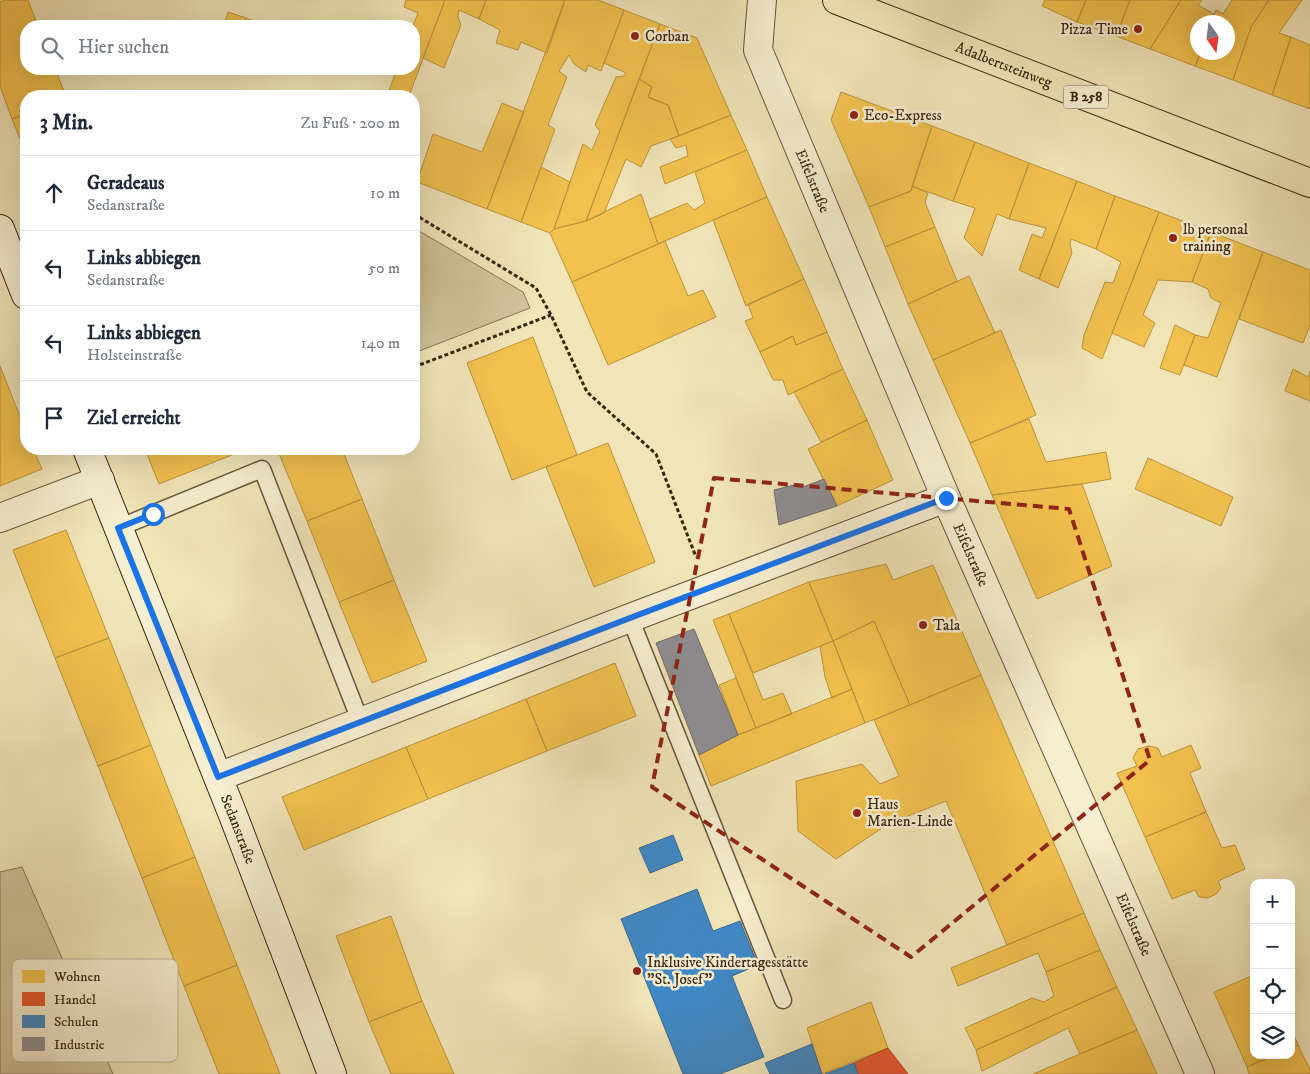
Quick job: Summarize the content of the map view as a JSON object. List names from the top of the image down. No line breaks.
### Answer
{"streets":{"main road":["Adalbertsteinweg","B 258"],"street":["Eifelstraße","Sedanstraße"]},"places":["Pizza Time","Corban","Eco-Express","lb personal training","Tala","Haus Marien-Linde","Inklusive Kindertagesstätte \"St. Josef\""],"legend":["Wohnen","Handel","Schulen","Industrie"],"north":"bottom","page":{"search":"Hier suchen","heading":["3 Min.","Zu Fuß · 200 m"],"list":[["Geradeaus","Sedanstraße","10 m"],["Links abbiegen","Sedanstraße","50 m"],["Links abbiegen","Holsteinstraße","140 m"],"Ziel erreicht"],"map_buttons":["+","−"]}}
